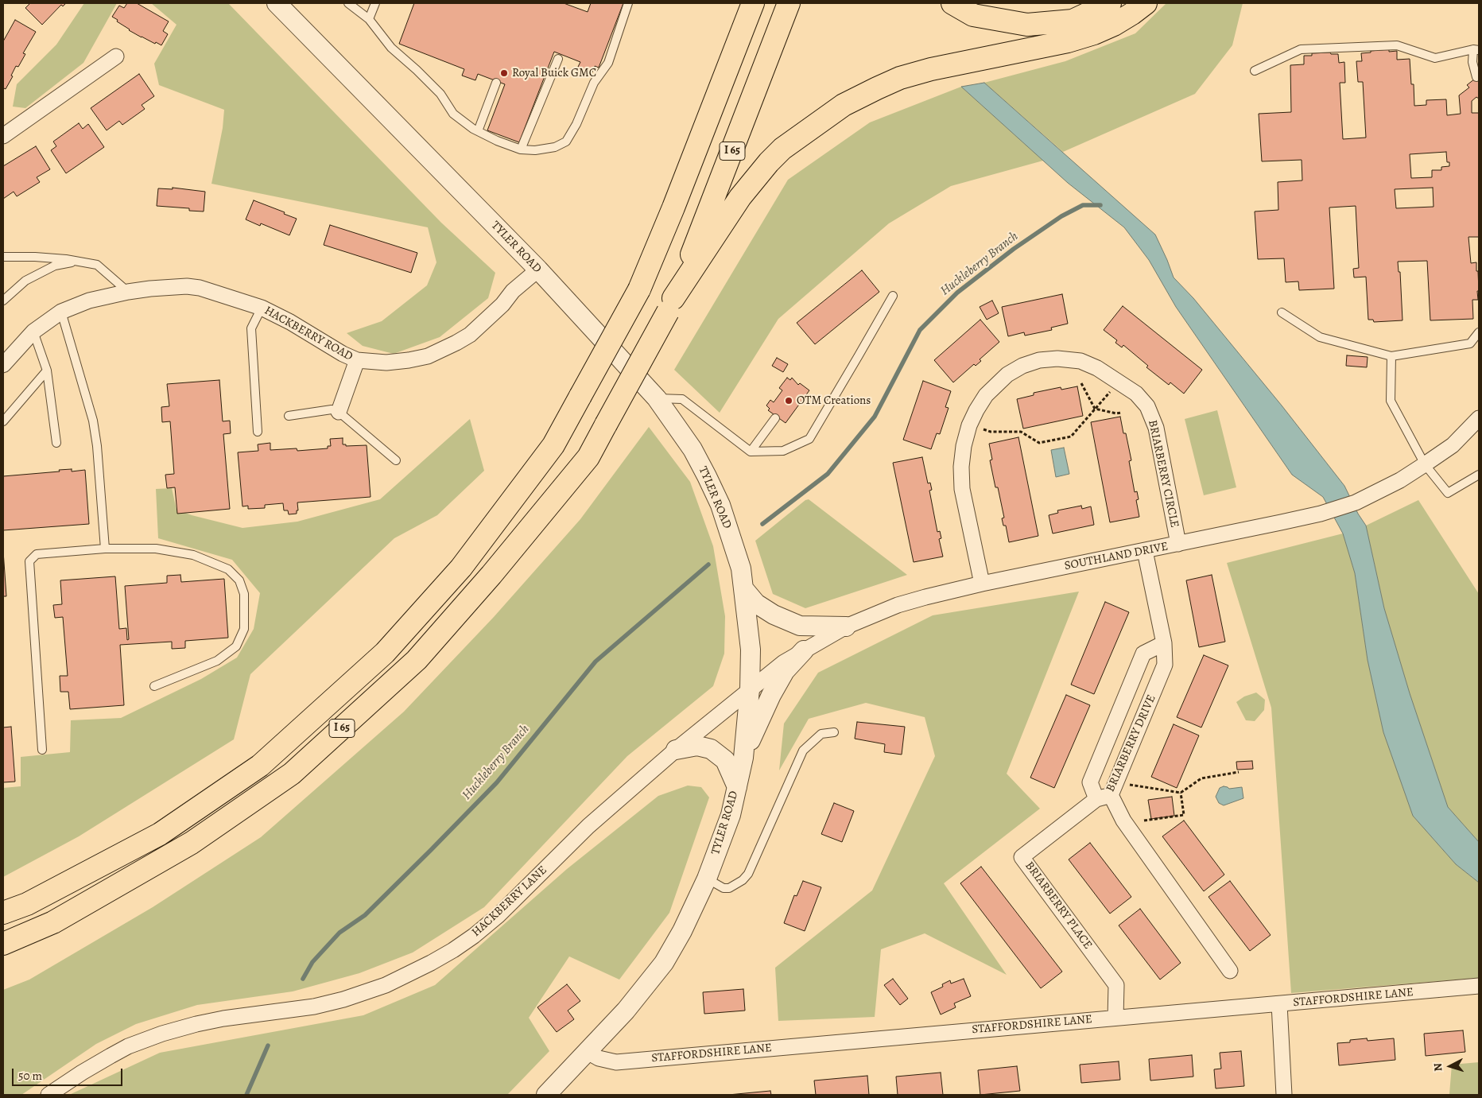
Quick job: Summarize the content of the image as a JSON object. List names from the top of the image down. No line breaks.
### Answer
{"streets":{"highway":["I 65"],"street":["TYLER ROAD","HACKBERRY ROAD","BRIARBERRY CIRCLE","SOUTHLAND DRIVE","BRIARBERRY DRIVE","HACKBERRY LANE","BRIARBERRY PLACE","STAFFORDSHIRE LANE"]},"crossings":[["TYLER ROAD","HACKBERRY ROAD"],["TYLER ROAD","SOUTHLAND DRIVE"],["TYLER ROAD","HACKBERRY LANE"],["TYLER ROAD","STAFFORDSHIRE LANE"],["BRIARBERRY CIRCLE","SOUTHLAND DRIVE"],["SOUTHLAND DRIVE","BRIARBERRY DRIVE"],["SOUTHLAND DRIVE","HACKBERRY LANE"],["BRIARBERRY DRIVE","BRIARBERRY PLACE"],["BRIARBERRY PLACE","STAFFORDSHIRE LANE"]],"water":["Huckleberry Branch"],"places":["Royal Buick GMC","OTM Creations"],"scale_bar":"50 m","north":"left"}
